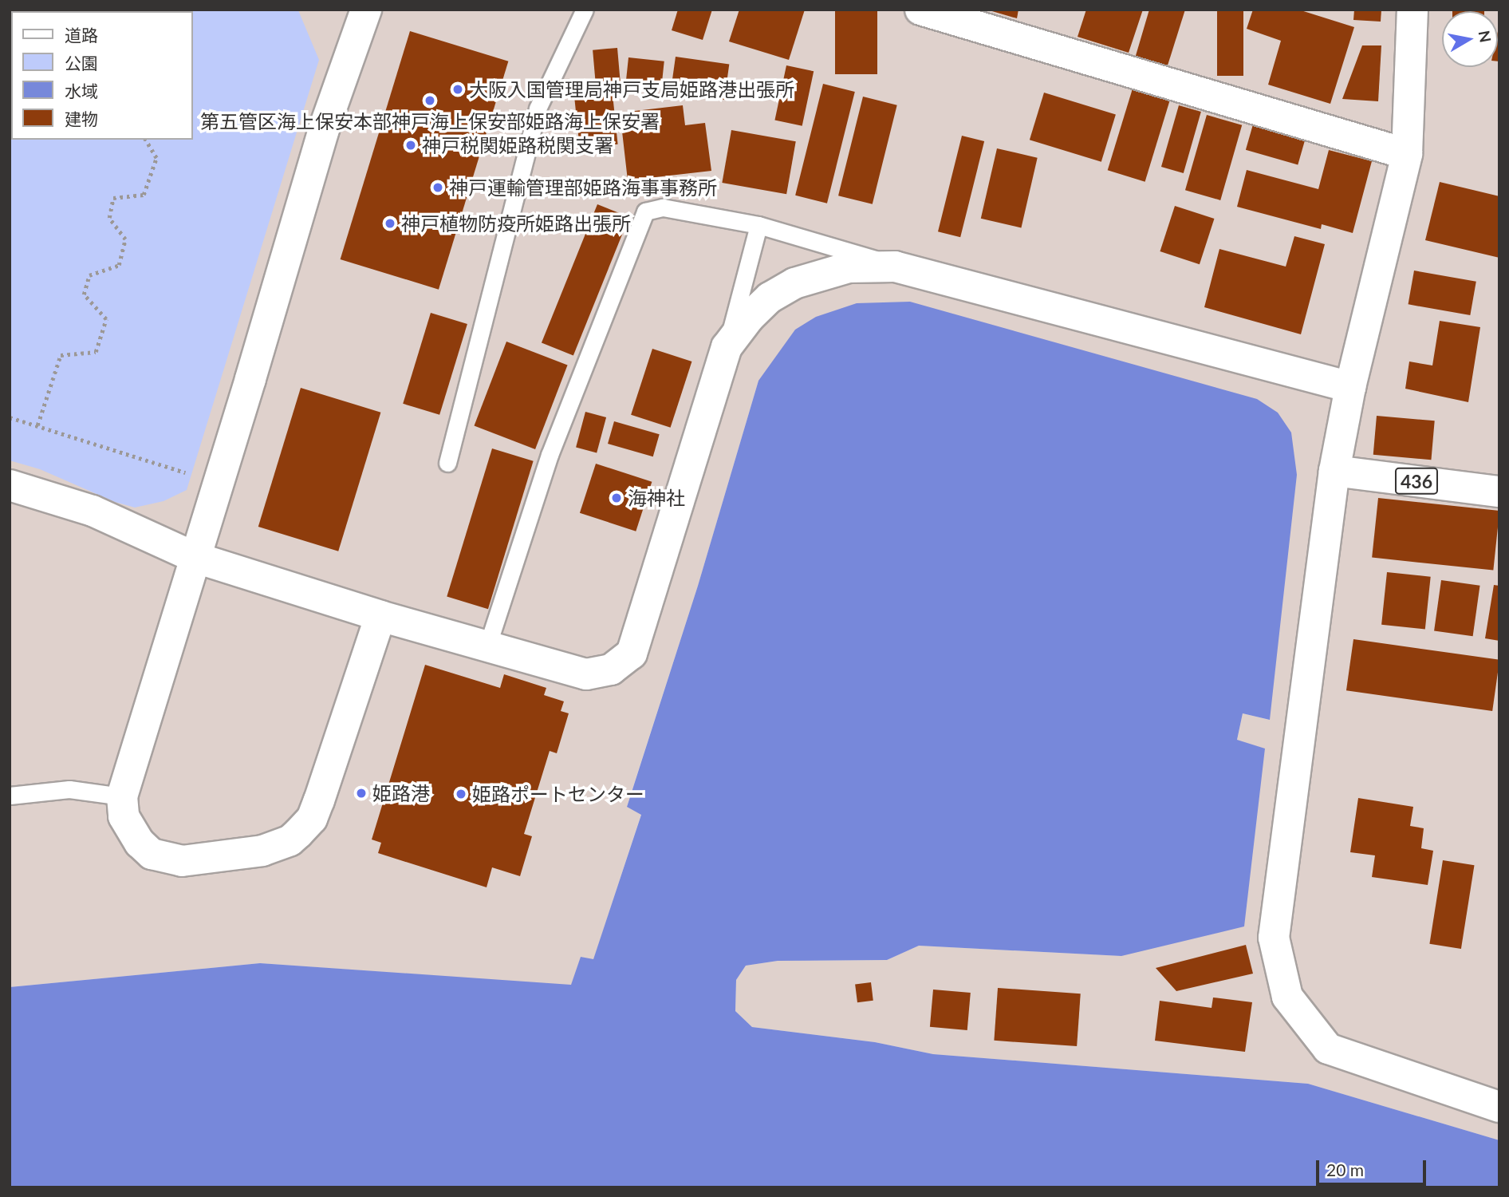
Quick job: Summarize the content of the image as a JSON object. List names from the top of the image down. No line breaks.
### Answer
{"streets":{"main road":["436"]},"places":["大阪入国管理局神戸支局姫路港出張所","第五管区海上保安本部神戸海上保安部姫路海上保安署","神戸税関姫路税関支署","神戸運輸管理部姫路海事事務所","神戸植物防疫所姫路出張所","海神社","姫路港","姫路ポートセンター"],"legend":["道路","公園","水域","建物"],"scale_bar":"20 m","north":"right"}
